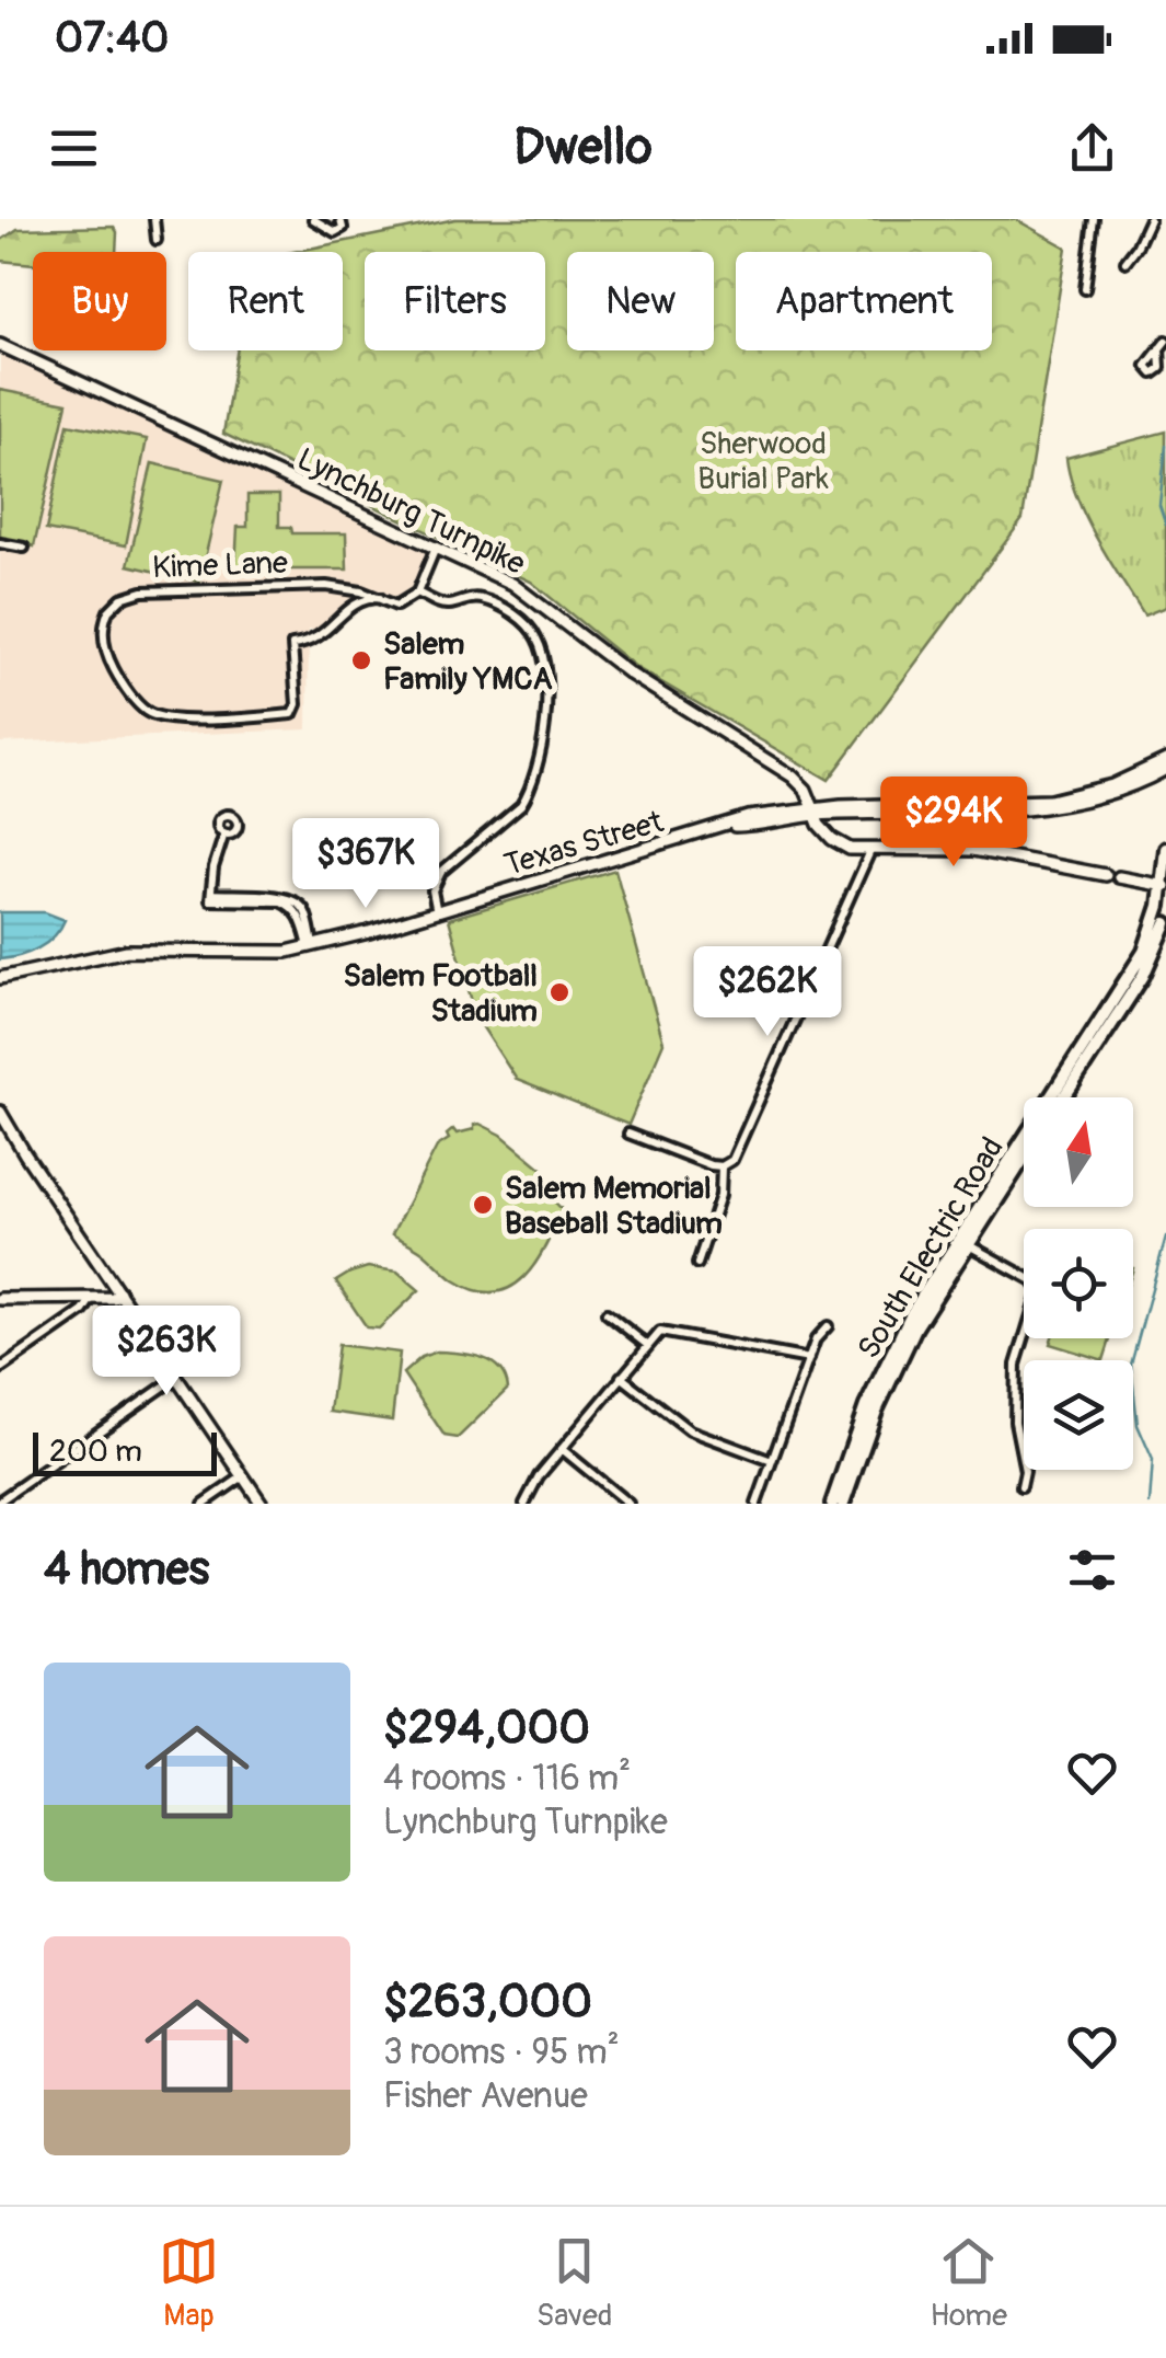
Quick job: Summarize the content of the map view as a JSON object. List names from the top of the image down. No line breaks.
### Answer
{"streets":{"main road":["Lynchburg Turnpike","Texas Street","South Electric Road"],"street":["Kime Lane"]},"crossings":[["Lynchburg Turnpike","Texas Street"]],"parks":["Sherwood Burial Park"],"places":["Salem Family YMCA","Salem Football Stadium","Salem Memorial Baseball Stadium"],"scale_bar":"200 m","north":"top","page":{"status":"07:40","header":"Dwello","chip":["Buy","Rent","Filters","New","Apartment"],"price":["$294K","$367K","$262K","$263K"],"scale":"200 m","heading":"4 homes","list":[{"name":"$294,000","note":"4 rooms · 116 m² · Lynchburg Turnpike"},{"name":"$263,000","note":"3 rooms · 95 m² · Fisher Avenue"}],"tabs":["Map","Saved","Home"]}}
